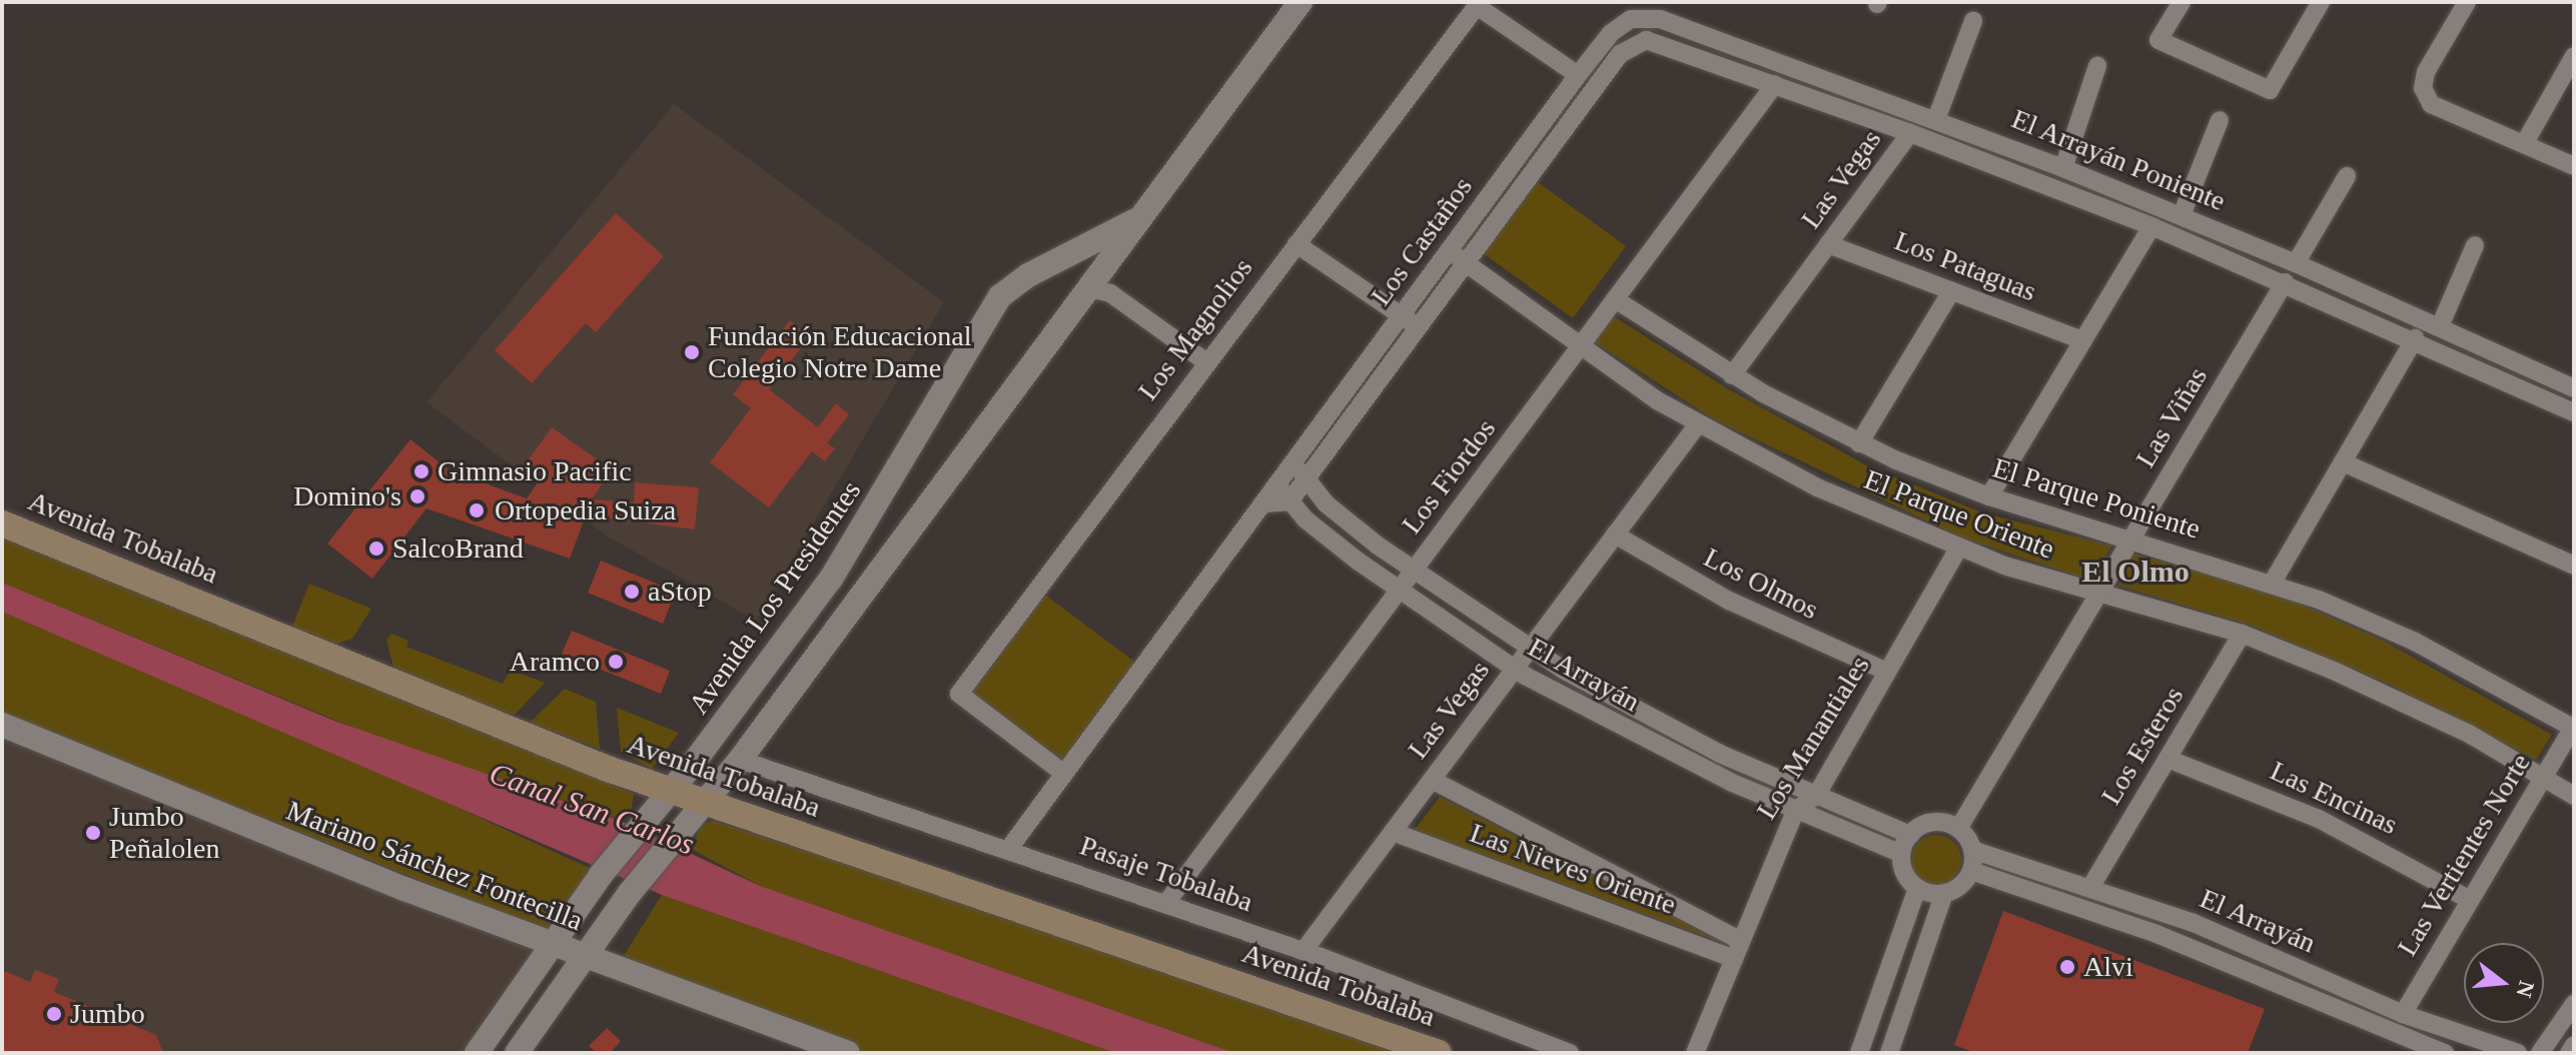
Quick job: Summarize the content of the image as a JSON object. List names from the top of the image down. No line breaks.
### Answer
{"streets":{"main road":["Avenida Tobalaba"],"street":["El Arrayán Poniente","Las Vegas","Los Castaños","Los Pataguas","Los Magnolios","Las Viñas","Los Fiordos","El Parque Poniente","El Parque Oriente","Los Olmos","Avenida Los Presidentes","El Arrayán","Los Manantiales","Los Esteros","Las Encinas","Las Vertientes Norte","Mariano Sánchez Fontecilla","Las Nieves Oriente","Pasaje Tobalaba"]},"crossings":[["El Arrayán Poniente","Las Vegas"],["El Arrayán Poniente","Los Castaños"],["El Arrayán Poniente","Las Viñas"],["El Arrayán Poniente","Los Fiordos"],["Las Vegas","Los Pataguas"],["Las Vegas","El Parque Poniente"],["Las Vegas","El Parque Oriente"],["Las Vegas","Los Olmos"],["Las Vegas","El Arrayán"],["Las Vegas","Las Nieves Oriente"],["Las Vegas","Pasaje Tobalaba"],["Los Castaños","Los Magnolios"],["Los Castaños","El Parque Oriente"],["Los Castaños","El Arrayán"],["Los Castaños","Pasaje Tobalaba"],["Las Viñas","El Parque Poniente"],["Las Viñas","El Parque Oriente"],["Las Viñas","El Arrayán"],["Los Fiordos","El Parque Poniente"],["Los Fiordos","El Parque Oriente"],["Los Fiordos","El Arrayán"],["Los Fiordos","Pasaje Tobalaba"],["El Parque Poniente","Las Vertientes Norte"],["El Parque Oriente","Los Manantiales"],["El Parque Oriente","Los Esteros"],["El Parque Oriente","Las Vertientes Norte"],["Avenida Tobalaba","Avenida Los Presidentes"],["Los Olmos","Los Manantiales"],["Avenida Los Presidentes","Mariano Sánchez Fontecilla"],["Avenida Los Presidentes","Pasaje Tobalaba"],["El Arrayán","Los Manantiales"],["El Arrayán","Los Esteros"],["El Arrayán","Las Vertientes Norte"],["Los Manantiales","Las Nieves Oriente"],["Los Esteros","Las Encinas"],["Las Encinas","Las Vertientes Norte"]],"districts":["El Olmo"],"water":["Canal San Carlos"],"places":["Fundación Educacional Colegio Notre Dame","Gimnasio Pacific","Domino's","Ortopedia Suiza","SalcoBrand","aStop","Aramco","Jumbo Peñalolen","Alvi","Jumbo"],"north":"right"}
